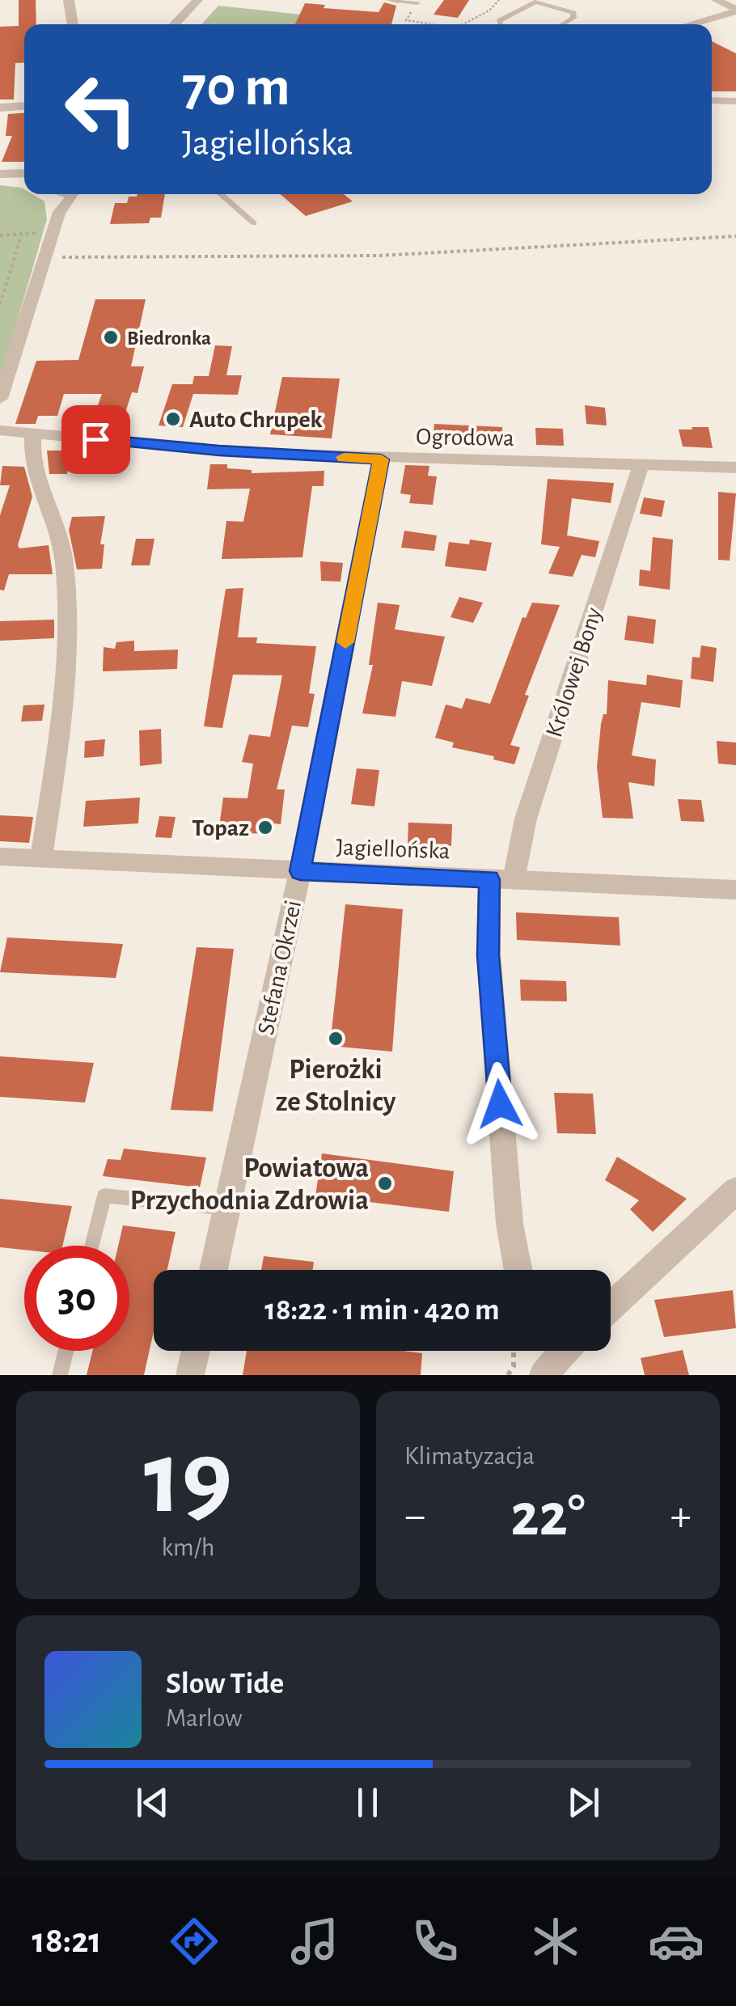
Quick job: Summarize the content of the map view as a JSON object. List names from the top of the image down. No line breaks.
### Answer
{"streets":{"street":["Ogrodowa","Królowej Bony","Jagiellońska","Stefana Okrzei"]},"crossings":[["Ogrodowa","Królowej Bony"],["Ogrodowa","Stefana Okrzei"],["Królowej Bony","Jagiellońska"],["Jagiellońska","Stefana Okrzei"]],"places":["Biedronka","Auto Chrupek","Topaz","Pierożki ze Stolnicy","Powiatowa Przychodnia Zdrowia"],"page":{"turn":["70 m","Jagiellońska"],"limit":"30","trip":"18:22 · 1 min · 420 m","tile":[["19","km/h"],"Klimatyzacja"],"heat":["−","22°","+"],"song":["Slow Tide","Marlow"],"tabs":"18:21"}}
